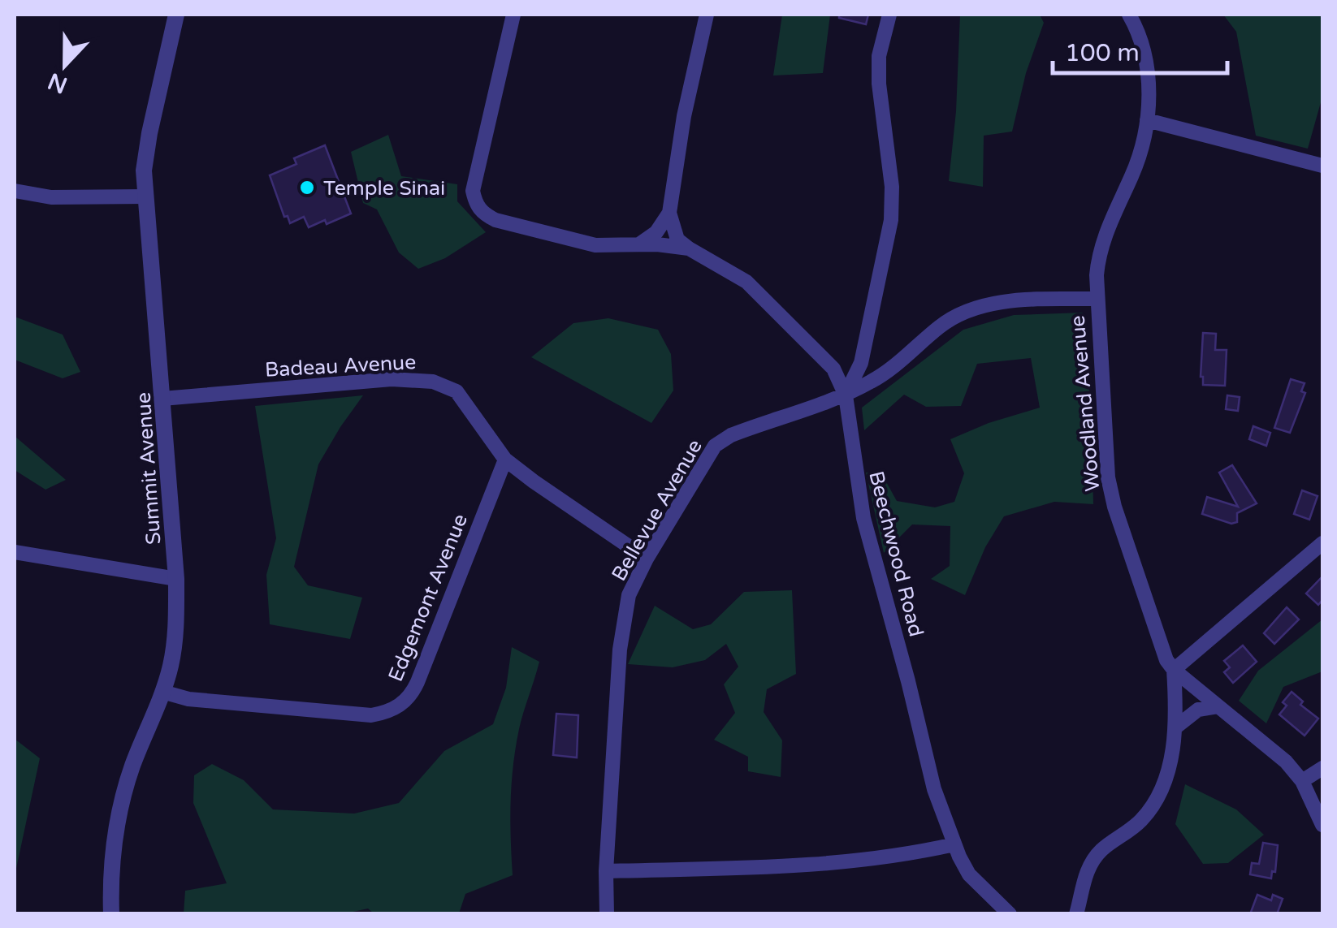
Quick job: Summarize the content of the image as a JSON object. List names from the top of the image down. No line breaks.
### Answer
{"streets":{"street":["Badeau Avenue","Woodland Avenue","Summit Avenue","Bellevue Avenue","Beechwood Road","Edgemont Avenue"]},"crossings":[["Badeau Avenue","Summit Avenue"],["Badeau Avenue","Bellevue Avenue"],["Badeau Avenue","Edgemont Avenue"],["Woodland Avenue","Bellevue Avenue"],["Summit Avenue","Edgemont Avenue"],["Bellevue Avenue","Beechwood Road"]],"places":["Temple Sinai"],"scale_bar":"100 m","north":"bottom"}
